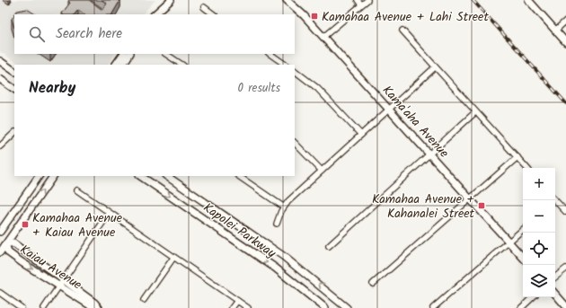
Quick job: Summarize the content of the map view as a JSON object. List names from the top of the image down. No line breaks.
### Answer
{"streets":{"street":["Kama'aha Avenue","Kapolei Parkway","Kaiau Avenue"]},"places":{"transit":["Kamahaa Avenue + Lahi Street","Kamahaa Avenue + Kahanalei Street","Kamahaa Avenue + Kaiau Avenue"]},"page":{"search":"Search here","heading":["Nearby","0 results"],"map_buttons":["+","−"]}}
